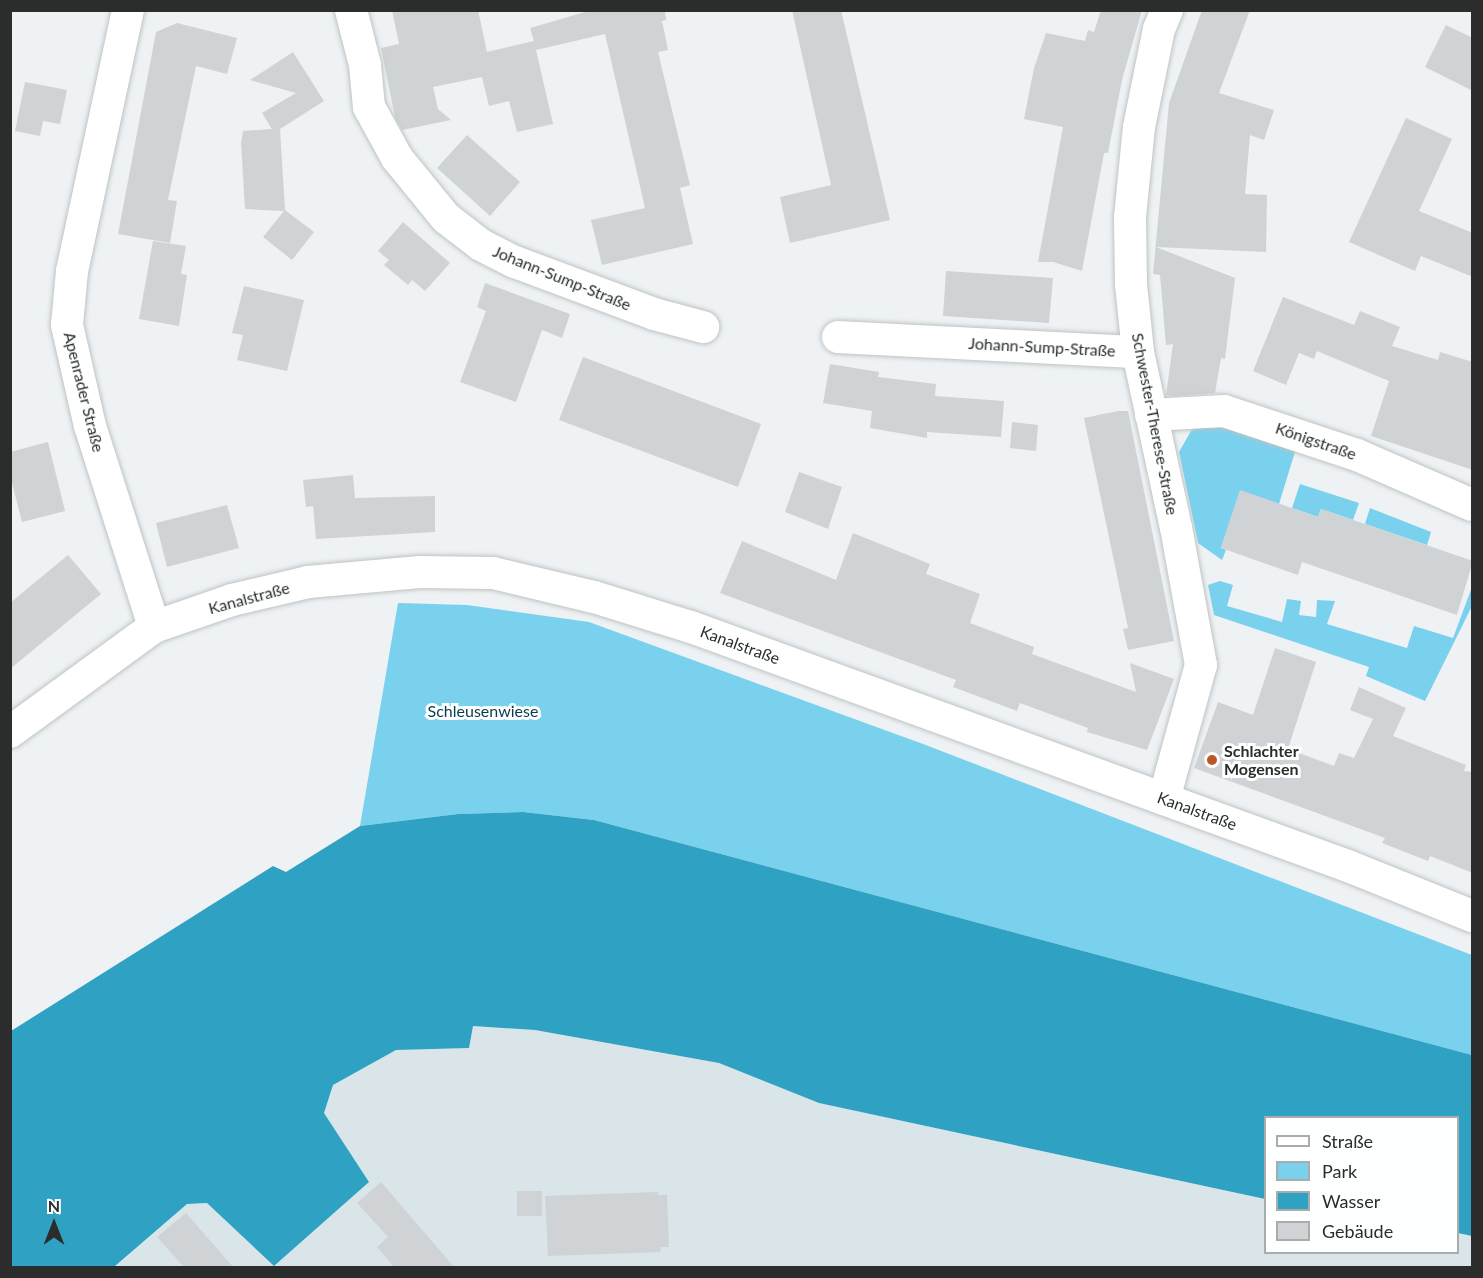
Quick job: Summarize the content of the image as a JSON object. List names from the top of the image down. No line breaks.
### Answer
{"streets":{"street":["Johann-Sump-Straße","Apenrader Straße","Schwester-Therese-Straße","Königstraße","Kanalstraße"]},"crossings":[["Johann-Sump-Straße","Schwester-Therese-Straße"],["Apenrader Straße","Kanalstraße"],["Schwester-Therese-Straße","Königstraße"],["Schwester-Therese-Straße","Kanalstraße"]],"parks":["Schleusenwiese"],"places":["Schlachter Mogensen"],"legend":["Straße","Park","Wasser","Gebäude"],"north":"top"}
